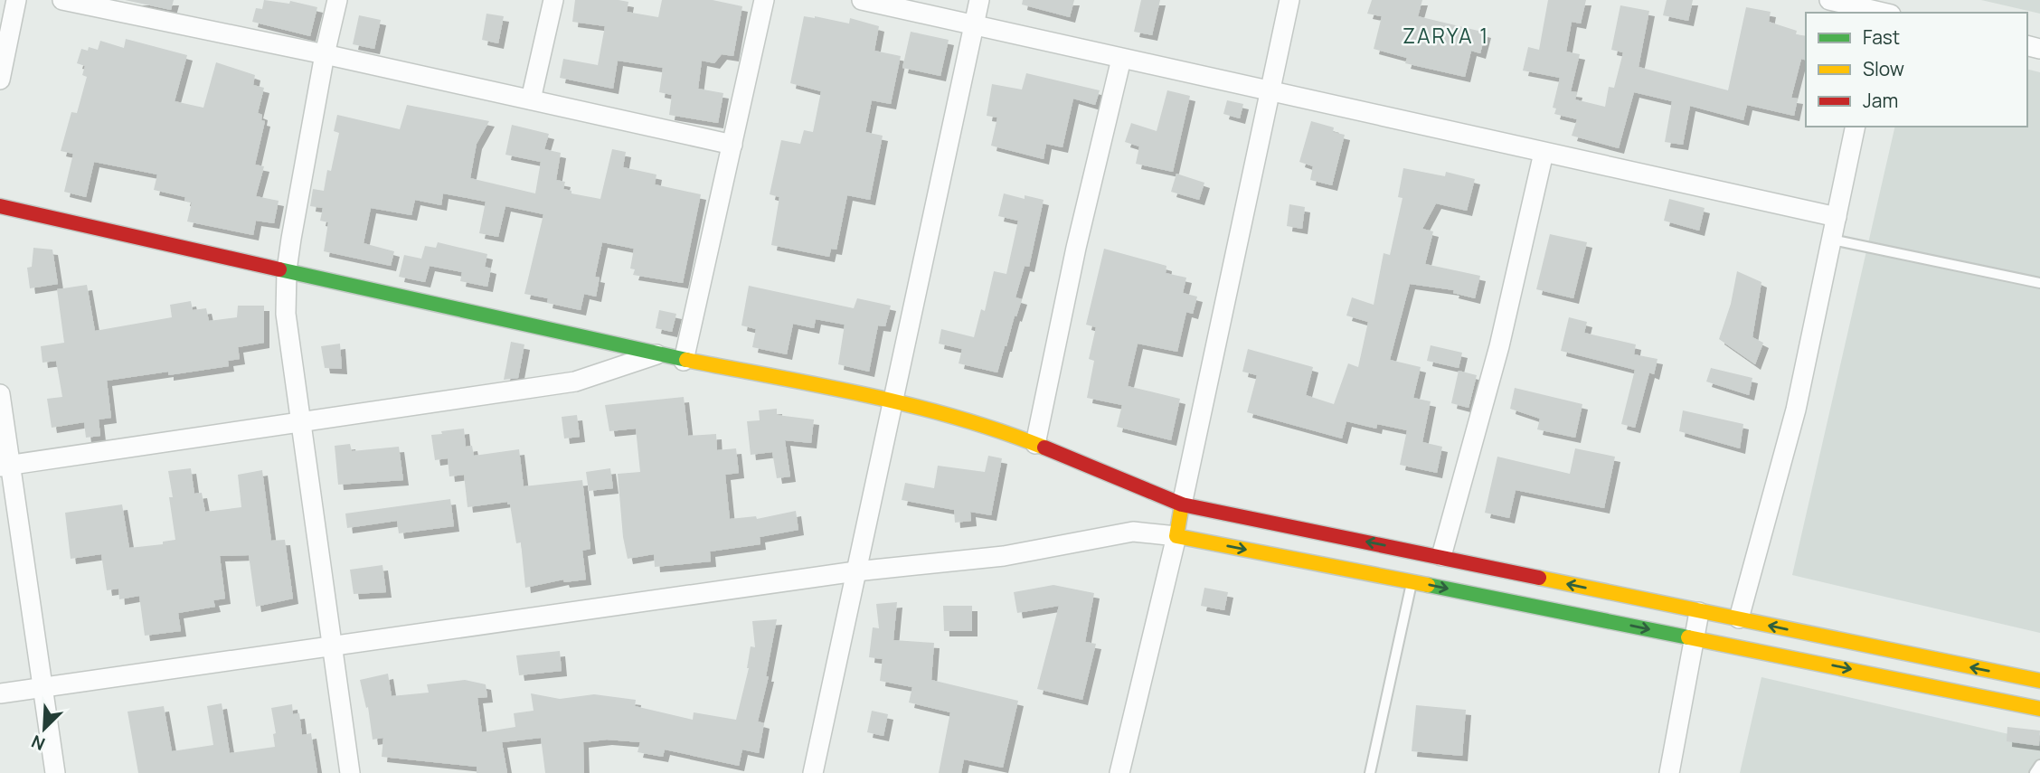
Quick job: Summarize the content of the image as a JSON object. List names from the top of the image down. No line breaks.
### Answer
{"districts":["ZARYA 1"],"legend":["Fast","Slow","Jam"],"north":"bottom left"}
